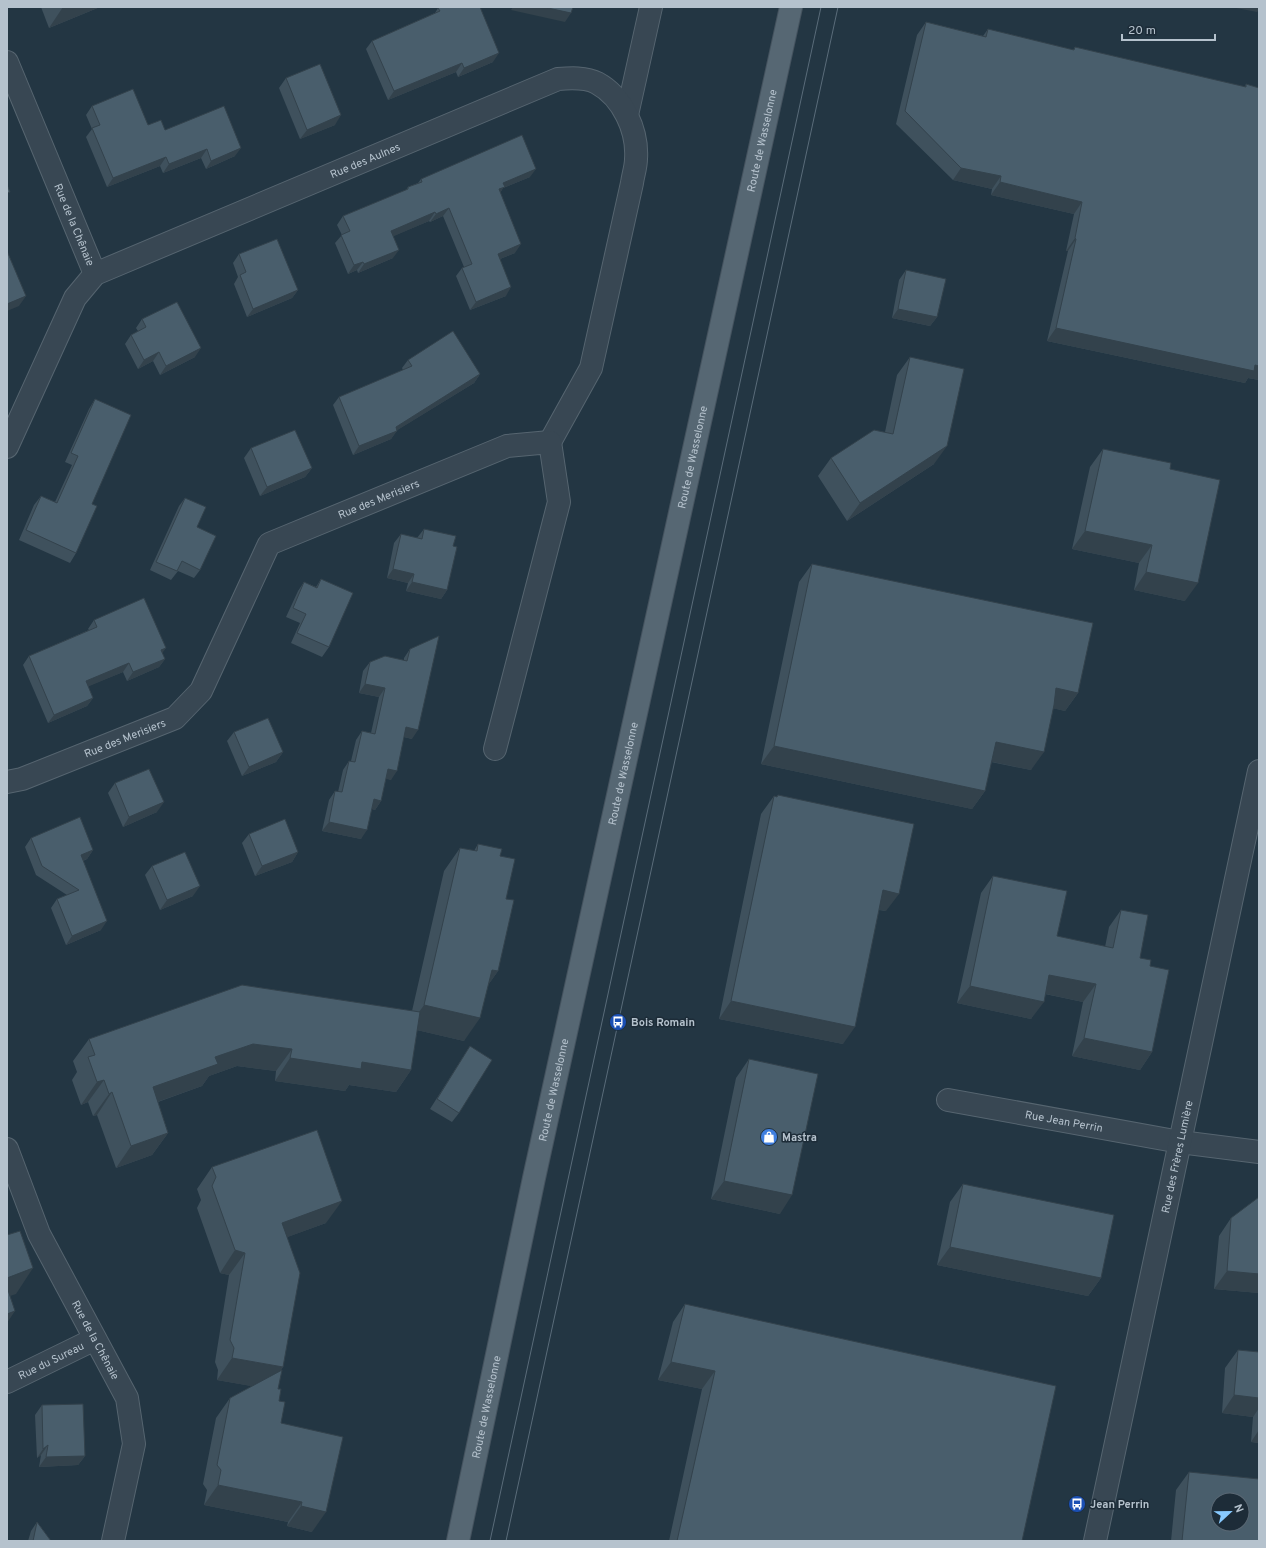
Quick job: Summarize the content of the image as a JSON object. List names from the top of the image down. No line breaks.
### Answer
{"streets":{"main road":["Route de Wasselonne"],"street":["Rue des Aulnes","Rue de la Chênaie","Rue des Merisiers","Rue Jean Perrin","Rue des Frères Lumière","Rue du Sureau"]},"crossings":[["Rue des Aulnes","Rue de la Chênaie"],["Rue des Aulnes","Rue des Merisiers"],["Rue de la Chênaie","Rue du Sureau"],["Rue Jean Perrin","Rue des Frères Lumière"]],"places":{"bus stop":["Bois Romain","Jean Perrin"],"shop":["Mastra"]},"scale_bar":"20 m","north":"right"}
